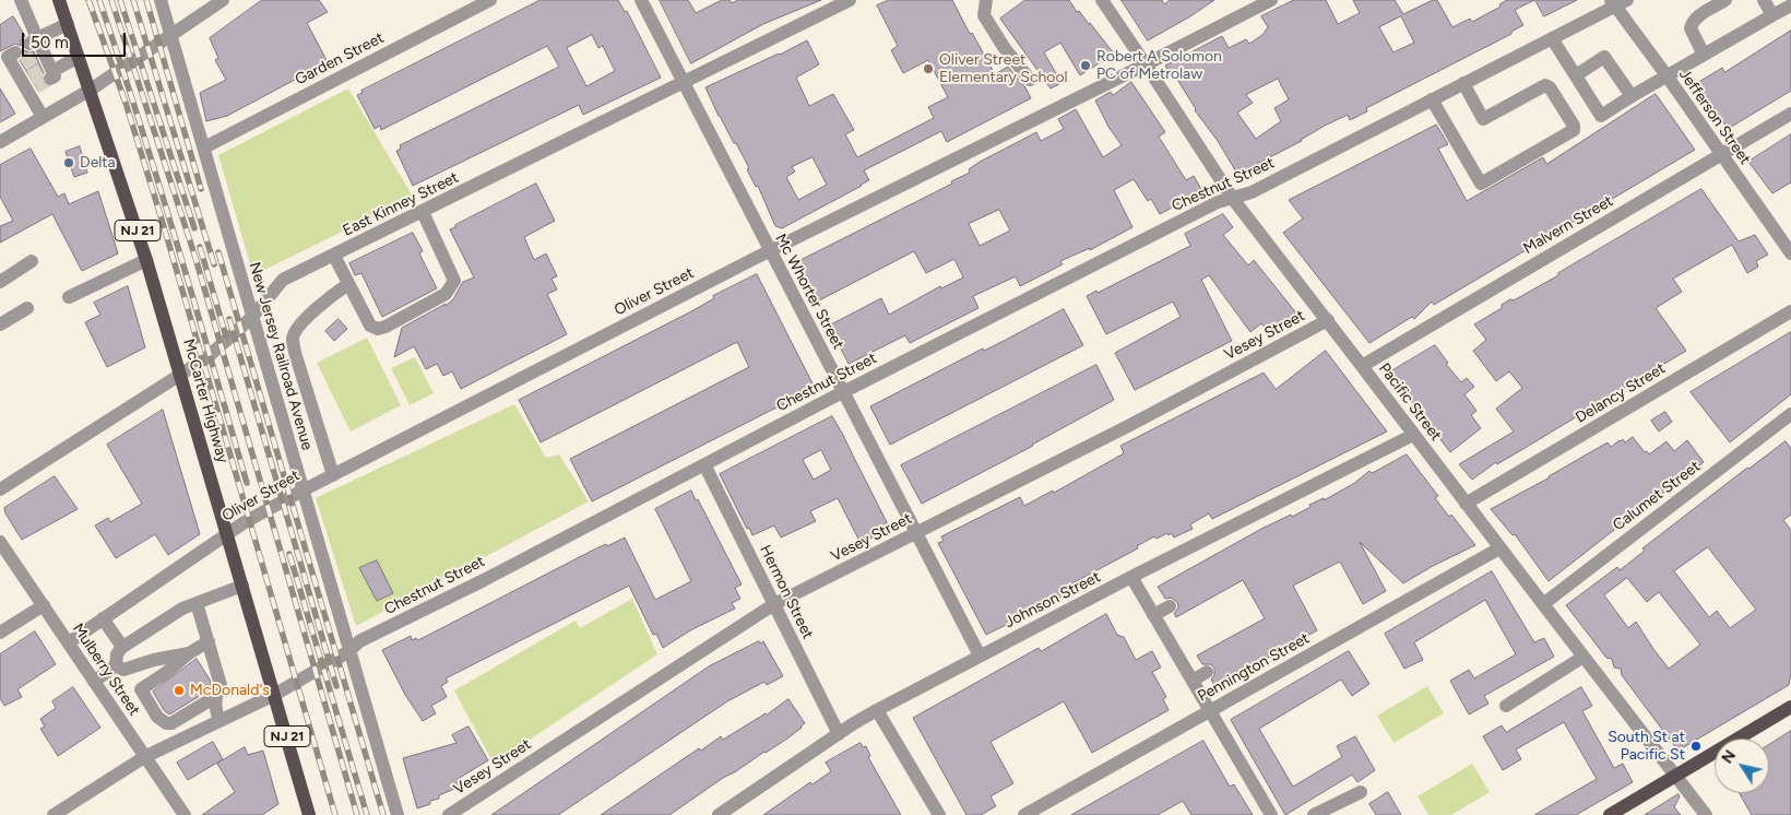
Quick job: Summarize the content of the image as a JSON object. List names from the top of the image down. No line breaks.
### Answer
{"streets":{"main road":["NJ 21","McCarter Highway"],"street":["Garden Street","Jefferson Street","Chestnut Street","East Kinney Street","Malvern Street","Oliver Street","Mc Whorter Street","Vesey Street","New Jersey Railroad Avenue","Delancy Street","Pacific Street","Calumet Street","Hermon Street","Johnson Street","Pennington Street","Mulberry Street"]},"crossings":[["Garden Street","New Jersey Railroad Avenue"],["Jefferson Street","Chestnut Street"],["Jefferson Street","Malvern Street"],["Chestnut Street","Mc Whorter Street"],["Chestnut Street","New Jersey Railroad Avenue"],["Chestnut Street","McCarter Highway"],["Chestnut Street","Pacific Street"],["Chestnut Street","Hermon Street"],["Chestnut Street","Mulberry Street"],["East Kinney Street","Mc Whorter Street"],["East Kinney Street","New Jersey Railroad Avenue"],["East Kinney Street","McCarter Highway"],["Malvern Street","Pacific Street"],["Oliver Street","Mc Whorter Street"],["Oliver Street","New Jersey Railroad Avenue"],["Oliver Street","McCarter Highway"],["Oliver Street","Pacific Street"],["Oliver Street","Mulberry Street"],["Mc Whorter Street","Vesey Street"],["Mc Whorter Street","Johnson Street"],["Vesey Street","Pacific Street"],["Vesey Street","Hermon Street"],["Delancy Street","Pacific Street"],["Pacific Street","Calumet Street"],["Pacific Street","Johnson Street"],["Pacific Street","Pennington Street"],["Hermon Street","Johnson Street"]],"places":["Robert A Solomon PC of Metrolaw","Oliver Street Elementary School","Delta","McDonald's","South St at Pacific St"],"scale_bar":"50 m","north":"top left"}
